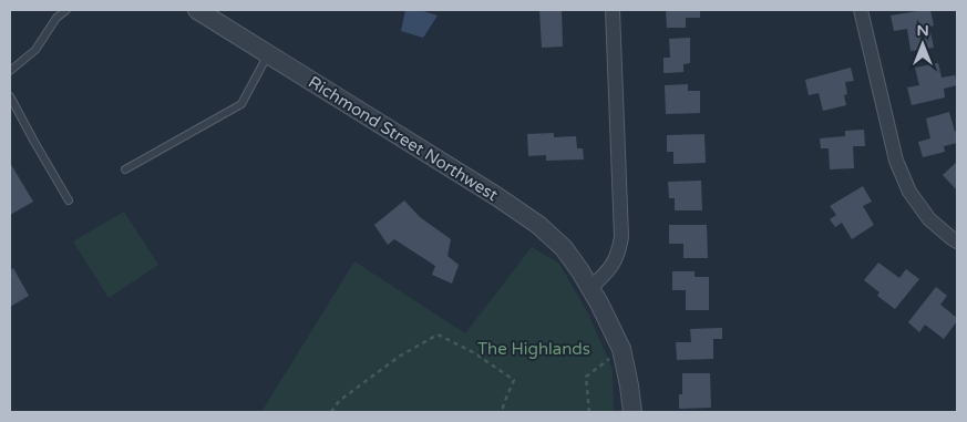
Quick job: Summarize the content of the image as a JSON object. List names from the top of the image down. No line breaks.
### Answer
{"streets":{"street":["Richmond Street Northwest"]},"parks":["The Highlands"],"north":"top"}
